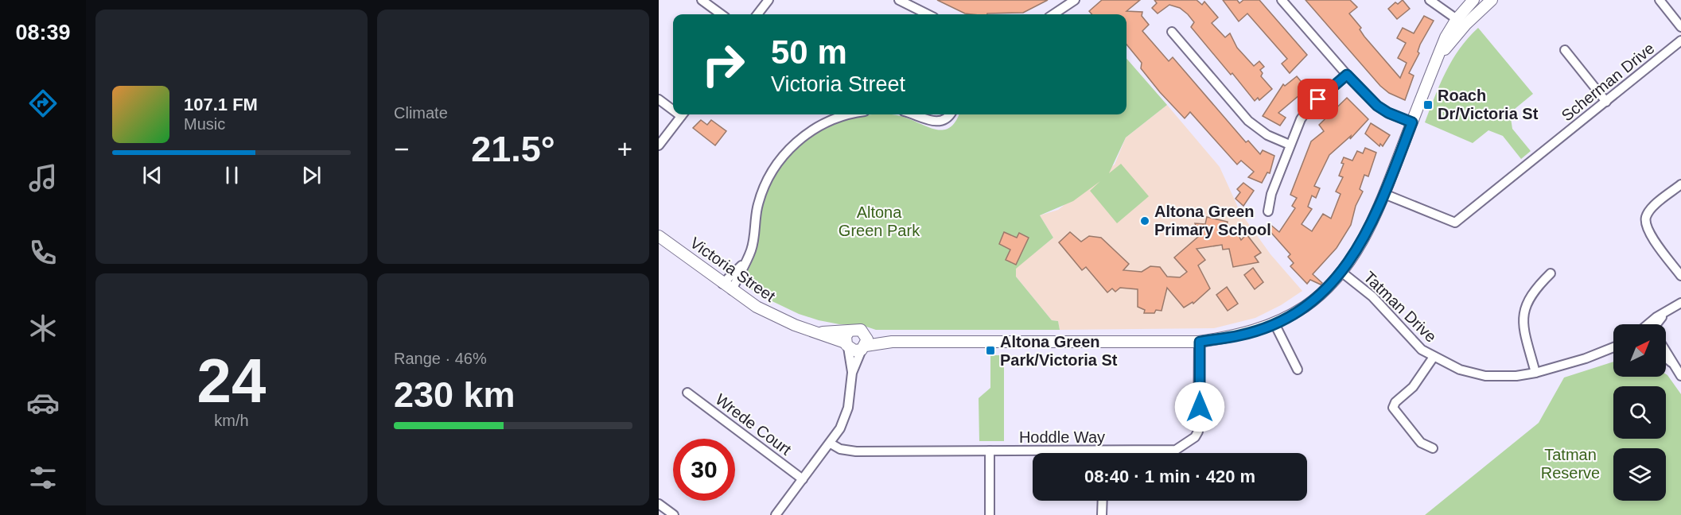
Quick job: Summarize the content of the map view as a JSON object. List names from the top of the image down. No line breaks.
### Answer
{"streets":{"street":["Scherman Drive","Victoria Street","Tatman Drive","Wrede Court","Hoddle Way"]},"parks":["Altona Green Park","Tatman Reserve"],"places":{"transit":["Roach Dr/Victoria St","Altona Green Park/Victoria St"],"other":["Altona Green Primary School"]},"north":"top right","page":{"tabs":"08:39","tile":["Climate",["24","km/h"],["Range · 46%","230 km"]],"turn":["50 m","Victoria Street"],"song":["107.1 FM","Music"],"heat":["−","21.5°","+"],"limit":"30","trip":"08:40 · 1 min · 420 m"}}
